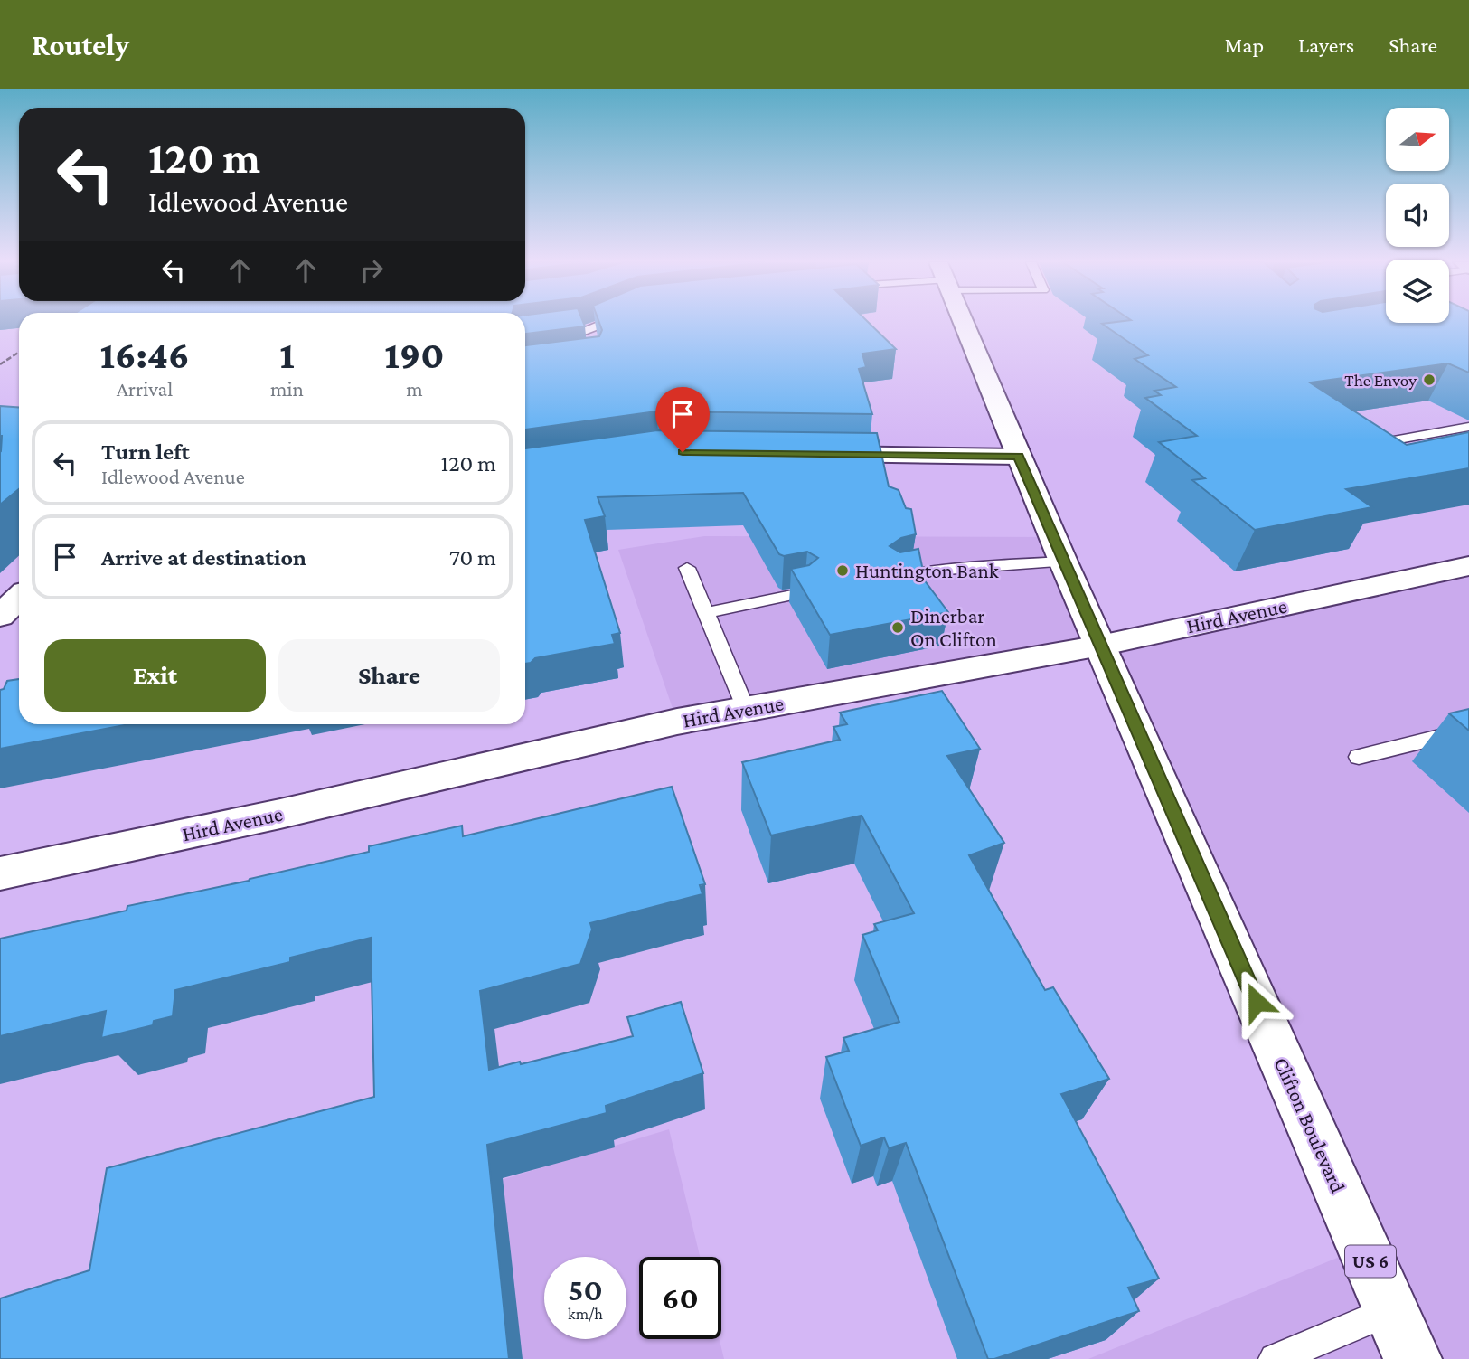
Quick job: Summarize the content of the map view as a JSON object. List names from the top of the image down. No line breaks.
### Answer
{"streets":{"street":["Hird Avenue","Clifton Boulevard","US 6"]},"crossings":[["Hird Avenue","Clifton Boulevard"]],"places":["The Envoy","Huntington Bank","Dinerbar On Clifton"],"north":"right","page":{"header":"Routely","nav":["Map","Layers","Share"],"turn":["120 m","Idlewood Avenue"],"eta":["16:46","Arrival","1","min","190","m"],"list":[{"name":"Turn left","note":"Idlewood Avenue","value":"120 m"},{"name":"Arrive at destination","value":"70 m"}],"buttons":["Exit","Share"],"speed":"50 km/h","limit":"60"}}
